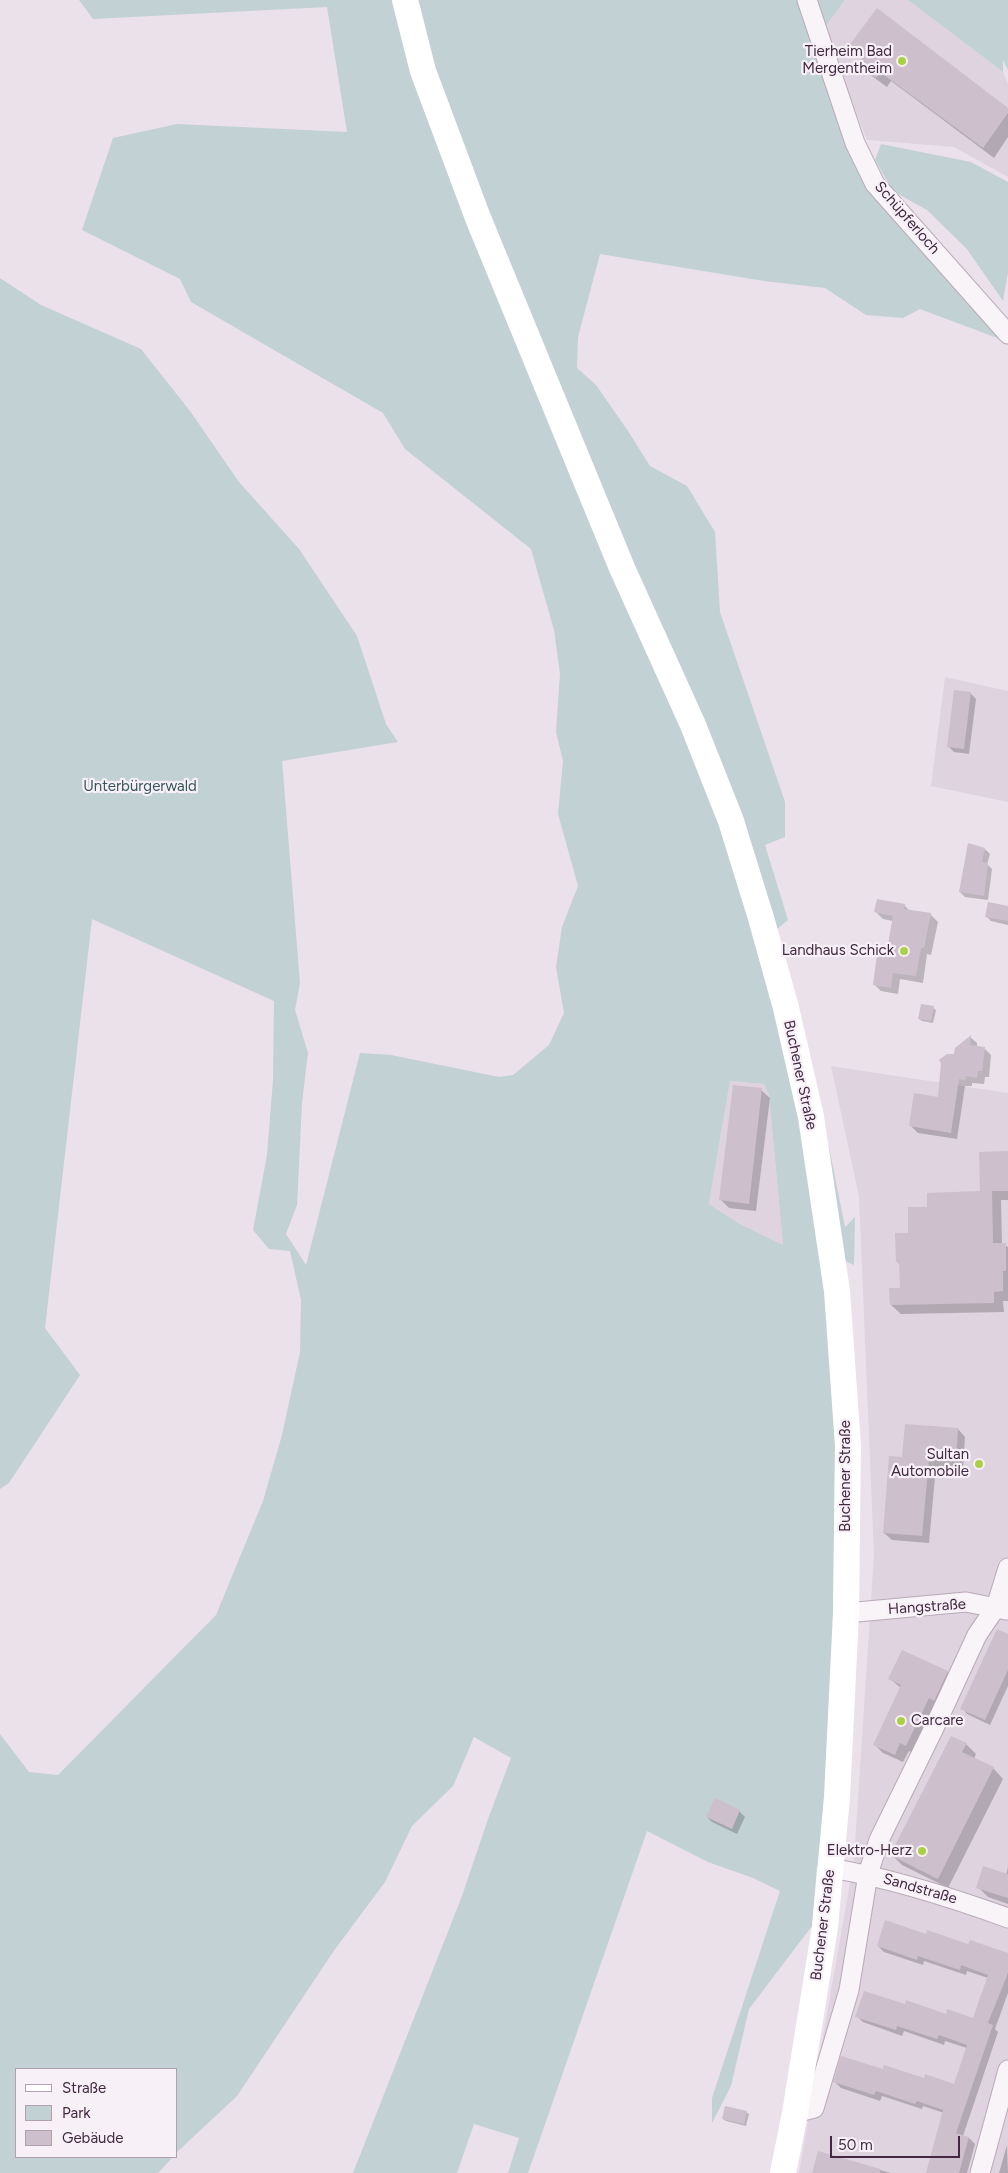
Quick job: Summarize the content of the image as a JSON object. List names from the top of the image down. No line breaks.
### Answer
{"streets":{"main road":["Buchener Straße"],"street":["Schüpferloch","Hangstraße","Sandstraße"]},"crossings":[["Buchener Straße","Hangstraße"],["Buchener Straße","Sandstraße"]],"parks":["Unterbürgerwald"],"places":["Tierheim Bad Mergentheim","Landhaus Schick","Sultan Automobile","Carcare","Elektro-Herz"],"legend":["Straße","Park","Gebäude"],"scale_bar":"50 m"}
